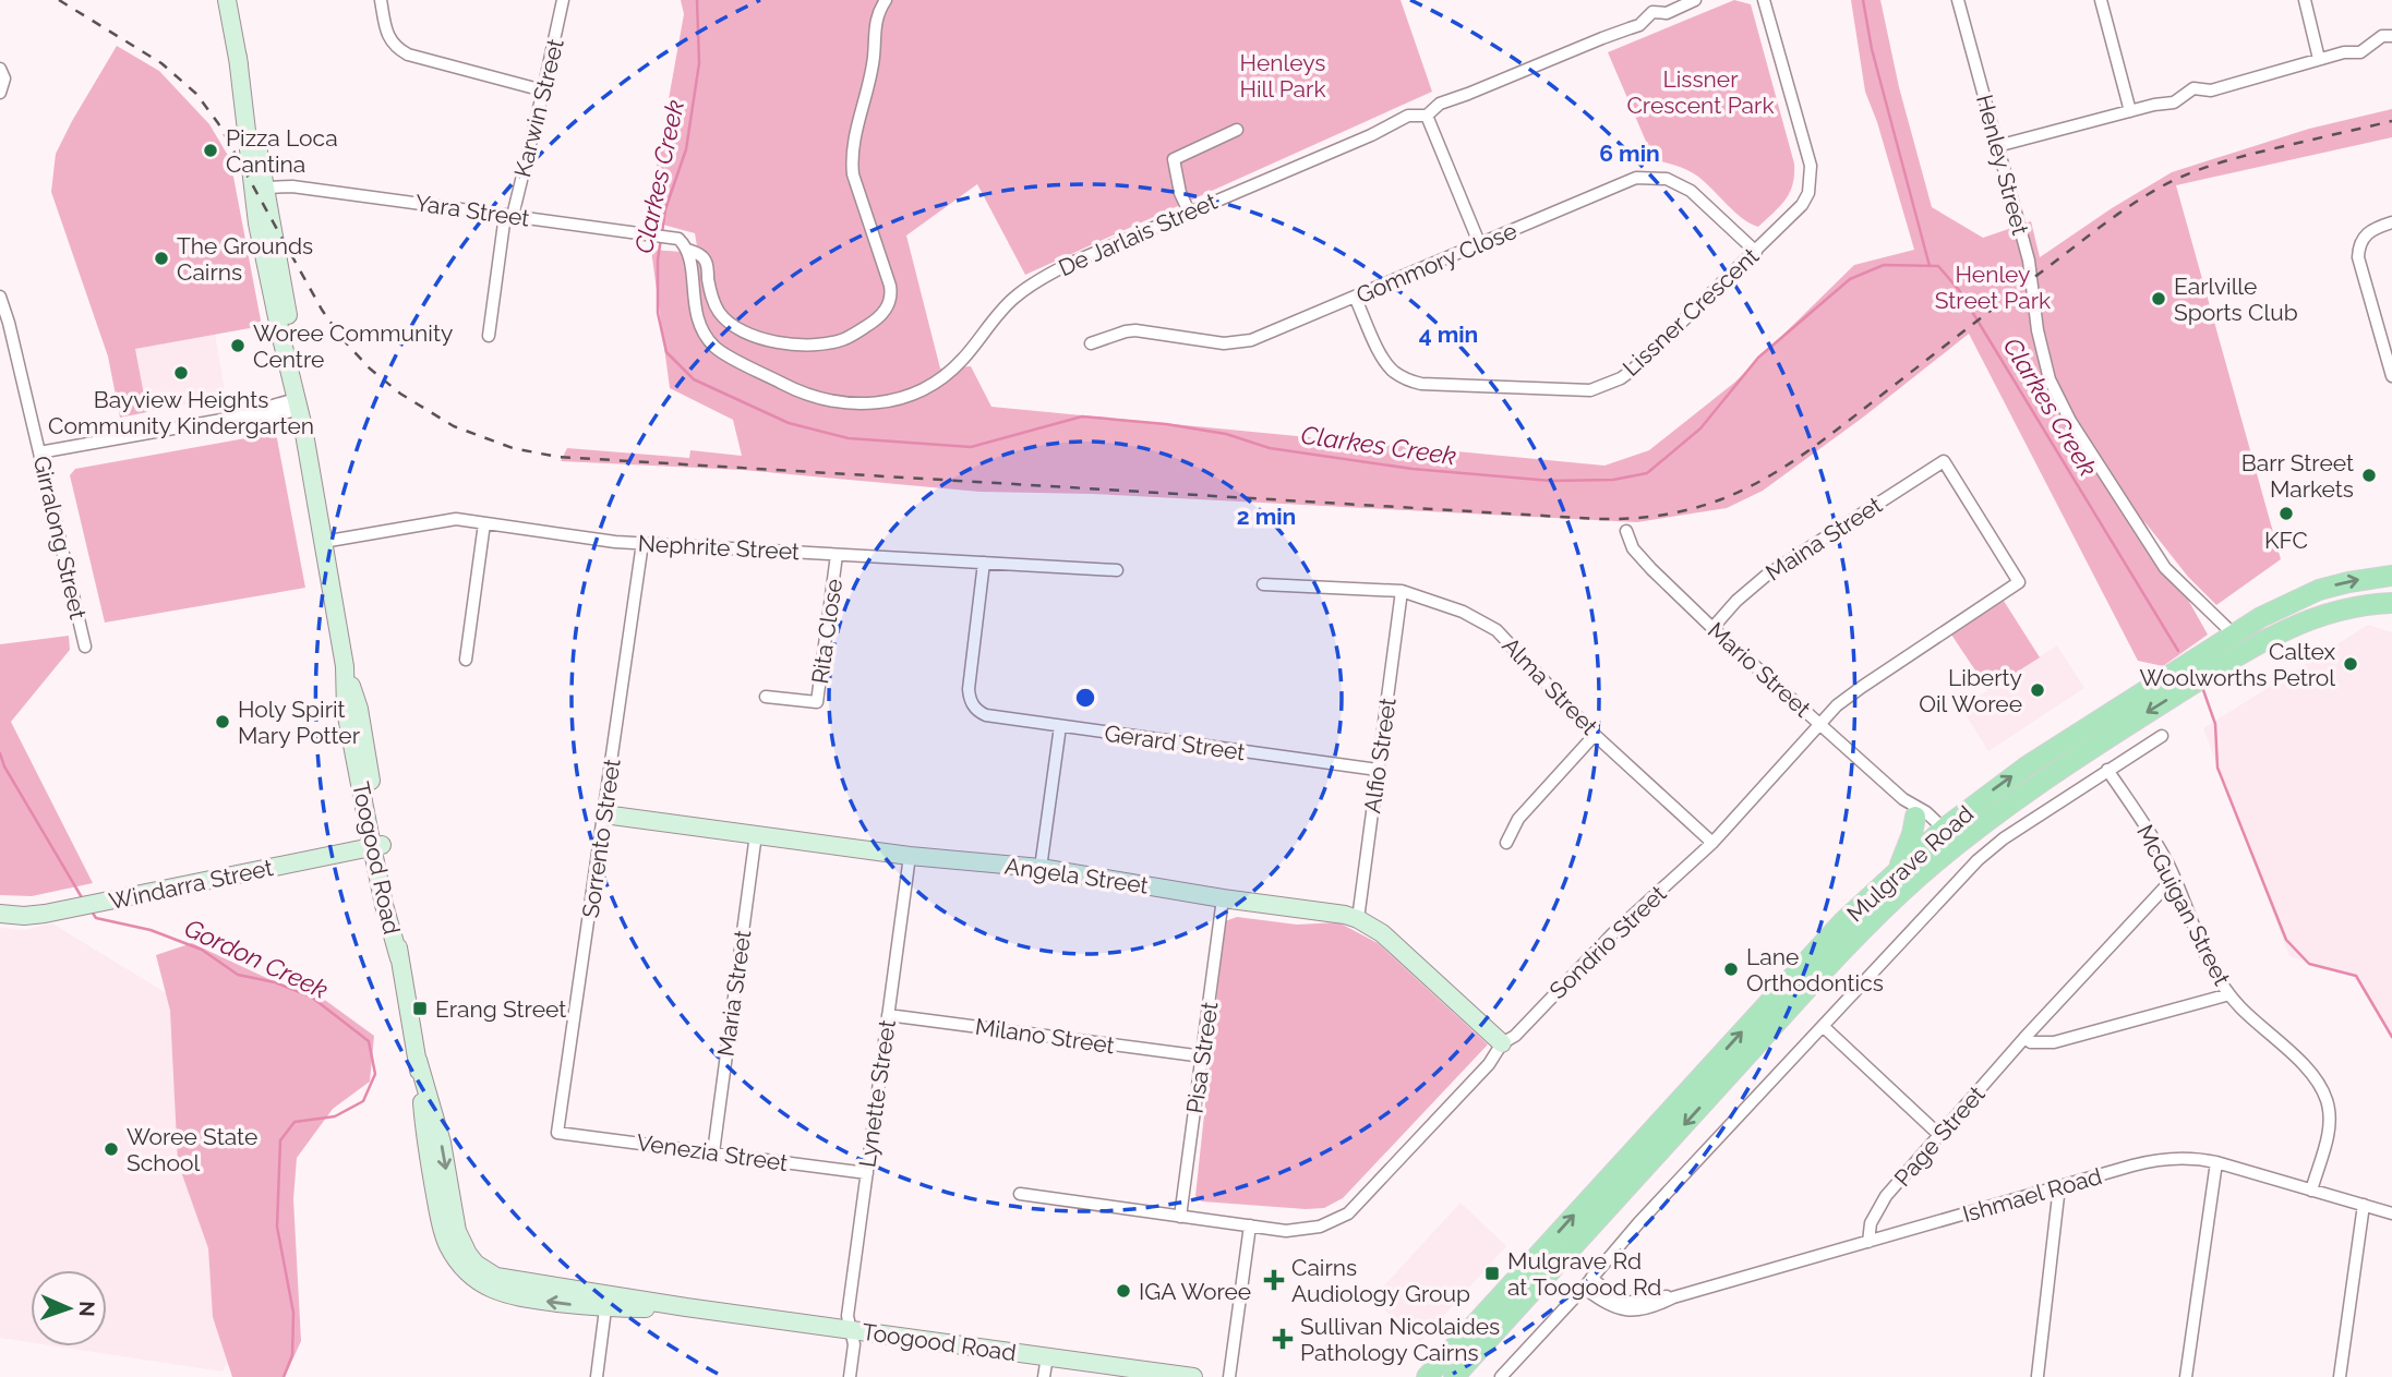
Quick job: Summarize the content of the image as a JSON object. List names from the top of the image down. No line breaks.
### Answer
{"streets":{"main road":["Mulgrave Road"],"street":["Karwin Street","Henley Street","Yara Street","De Jarlais Street","Gommory Close","Lissner Crescent","Girralong Street","Maina Street","Nephrite Street","Rita Close","Mario Street","Alma Street","Gerard Street","Alfio Street","Sorrento Street","Toogood Road","Angela Street","Windarra Street","McGuigan Street","Sondrio Street","Maria Street","Milano Street","Pisa Street","Lynette Street","Page Street","Venezia Street","Ishmael Road"]},"crossings":[["Karwin Street","Yara Street"],["Henley Street","Mulgrave Road"],["Yara Street","De Jarlais Street"],["Yara Street","Toogood Road"],["Gommory Close","Lissner Crescent"],["Maina Street","Mario Street"],["Maina Street","Sondrio Street"],["Nephrite Street","Rita Close"],["Nephrite Street","Gerard Street"],["Nephrite Street","Sorrento Street"],["Nephrite Street","Toogood Road"],["Mario Street","Mulgrave Road"],["Mario Street","Sondrio Street"],["Alma Street","Alfio Street"],["Alma Street","Sondrio Street"],["Gerard Street","Alfio Street"],["Alfio Street","Angela Street"],["Sorrento Street","Angela Street"],["Sorrento Street","Venezia Street"],["Toogood Road","Windarra Street"],["Toogood Road","Lynette Street"],["Mulgrave Road","McGuigan Street"],["Mulgrave Road","Ishmael Road"],["Angela Street","Sondrio Street"],["Angela Street","Maria Street"],["Angela Street","Pisa Street"],["Angela Street","Lynette Street"],["McGuigan Street","Page Street"],["McGuigan Street","Ishmael Road"],["Sondrio Street","Pisa Street"],["Maria Street","Venezia Street"],["Milano Street","Pisa Street"],["Milano Street","Lynette Street"],["Lynette Street","Venezia Street"],["Page Street","Ishmael Road"]],"water":["Clarkes Creek","Gordon Creek"],"parks":["Henleys Hill Park","Lissner Crescent Park","Henley Street Park"],"places":{"other":["Pizza Loca Cantina","The Grounds Cairns","Earlville Sports Club","Woree Community Centre","Bayview Heights Community Kindergarten","Barr Street Markets","KFC","Caltex Woolworths Petrol","Liberty Oil Woree","Holy Spirit Mary Potter","Lane Orthodontics","Woree State School","IGA Woree"],"transit":["Erang Street","Mulgrave Rd at Toogood Rd"],"health":["Cairns Audiology Group","Sullivan Nicolaides Pathology Cairns"]},"north":"right","rings":["6 min","4 min","2 min"]}
